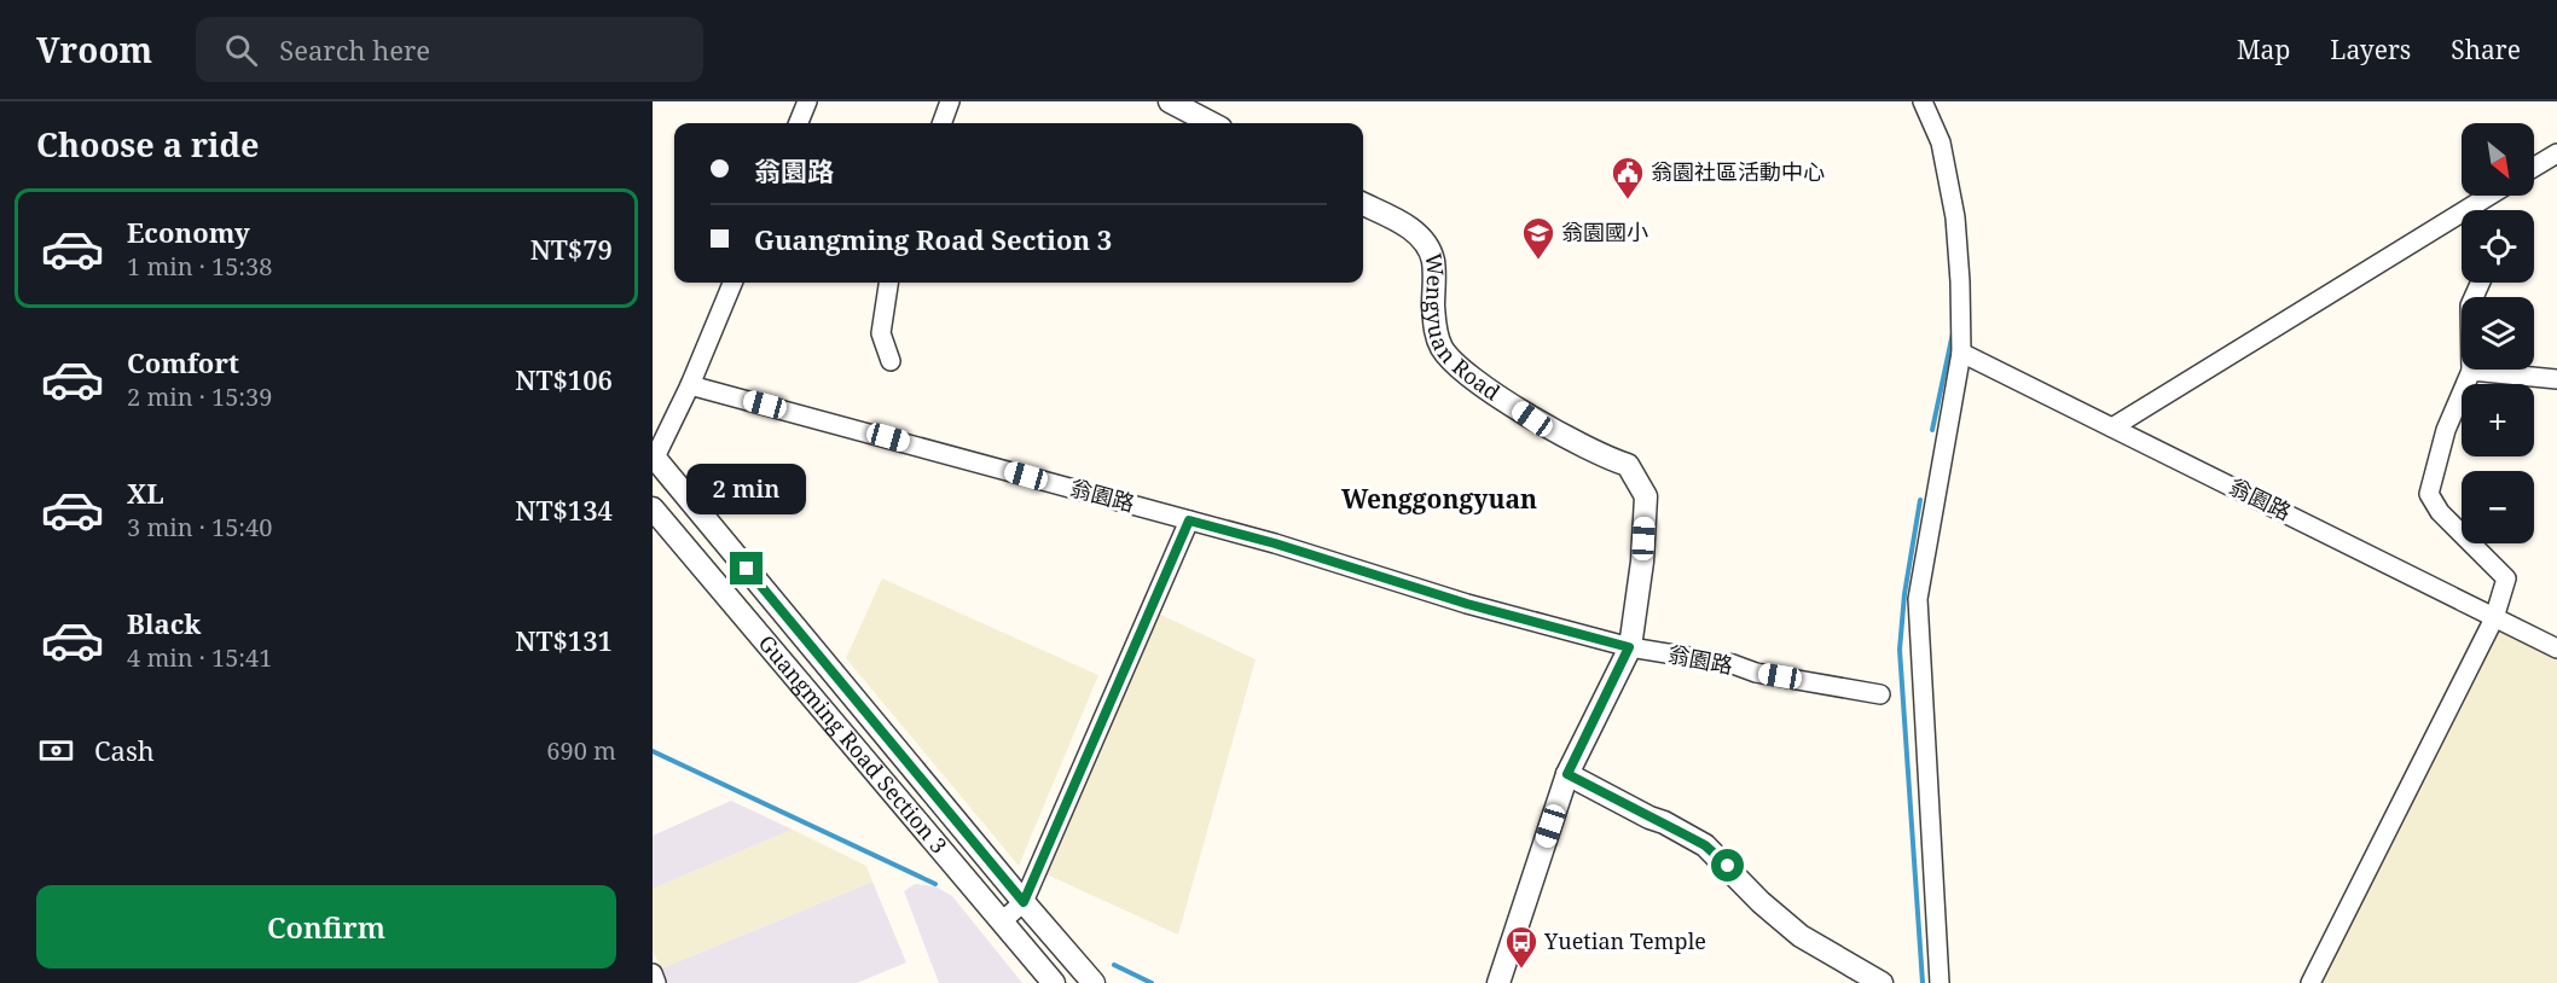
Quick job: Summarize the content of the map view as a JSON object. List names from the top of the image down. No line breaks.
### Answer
{"streets":{"street":["Wengyuan Road","翁園路","Guangming Road Section 3"]},"crossings":[["Wengyuan Road","翁園路"]],"districts":["Wenggongyuan"],"places":{"public building":["翁園社區活動中心"],"school or university":["翁園國小"],"bus stop":["Yuetian Temple"]},"north":"bottom right","page":{"header":"Vroom","search":"Search here","nav":["Map","Layers","Share"],"heading":"Choose a ride","map_buttons":["+","−"],"banner":["翁園路","Guangming Road Section 3"],"list":[{"name":"Economy","note":"1 min · 15:38","value":"NT$79"},{"name":"Comfort","note":"2 min · 15:39","value":"NT$106"},{"name":"XL","note":"3 min · 15:40","value":"NT$134"},{"name":"Black","note":"4 min · 15:41","value":"NT$131"}],"bubble":"2 min","pay":["Cash","690 m"],"buttons":"Confirm"}}
